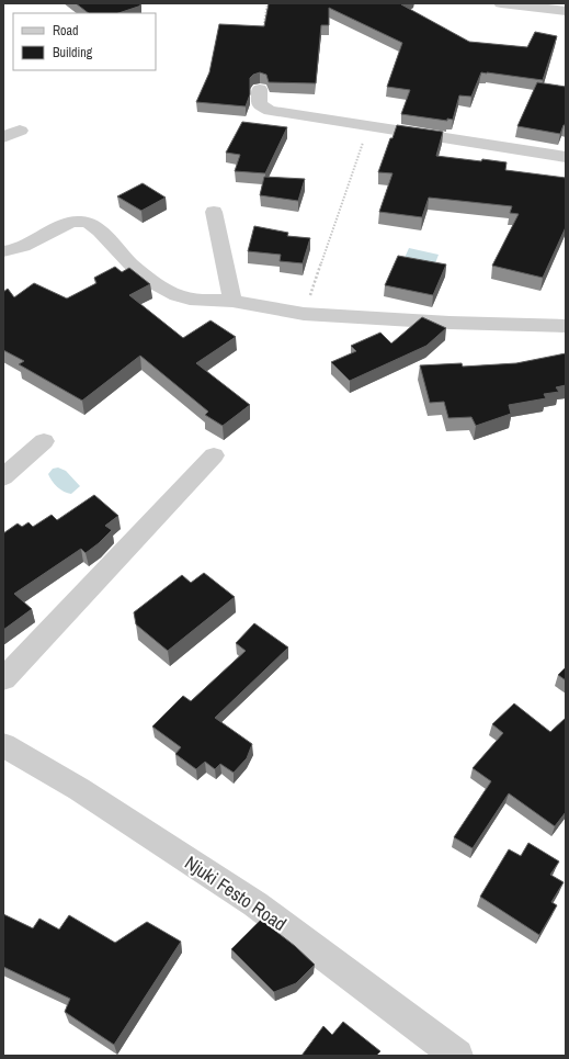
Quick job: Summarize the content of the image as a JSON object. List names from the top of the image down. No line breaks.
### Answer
{"streets":{"street":["Njuki Festo Road"]},"legend":["Road","Building"]}
